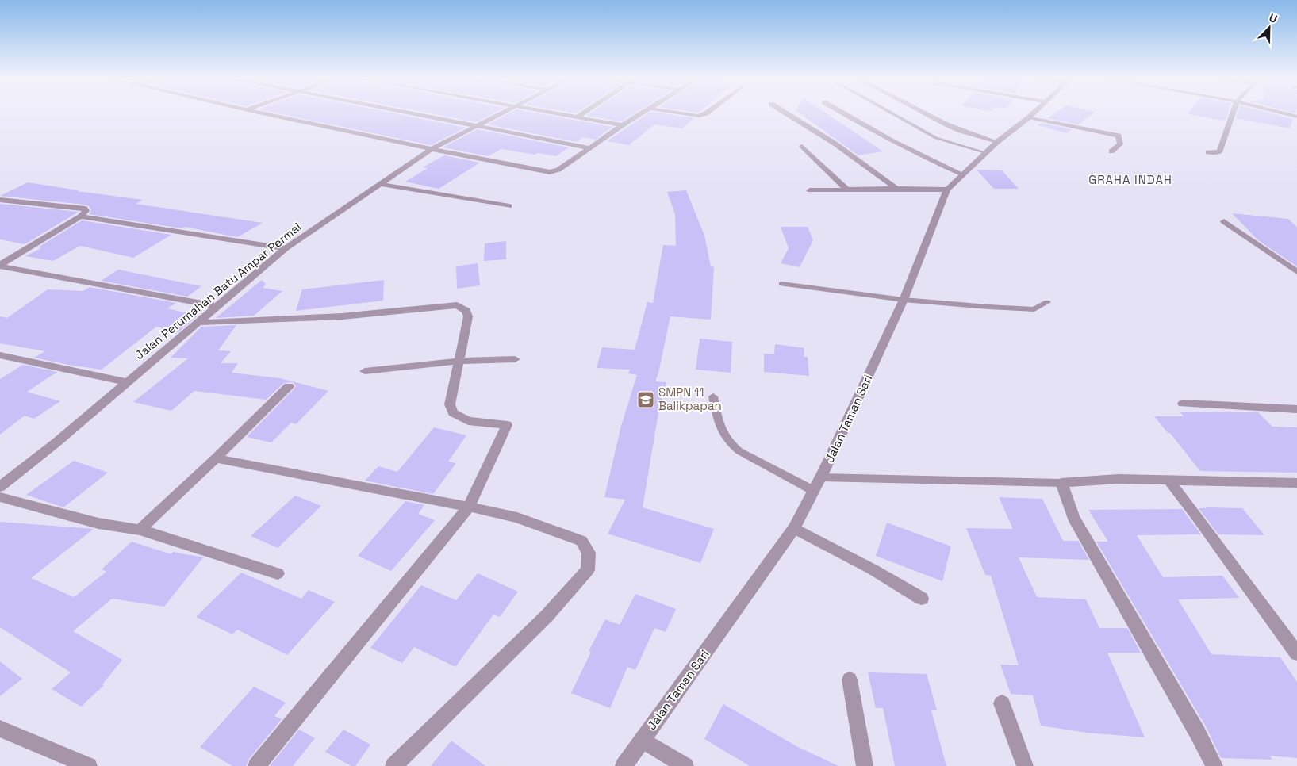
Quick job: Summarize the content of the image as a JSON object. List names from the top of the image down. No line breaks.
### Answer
{"streets":{"street":["Jalan Perumahan Batu Ampar Permai","Jalan Taman Sari"]},"districts":["GRAHA INDAH"],"places":{"school or university":["SMPN 11 Balikpapan"]},"north":"top right"}
